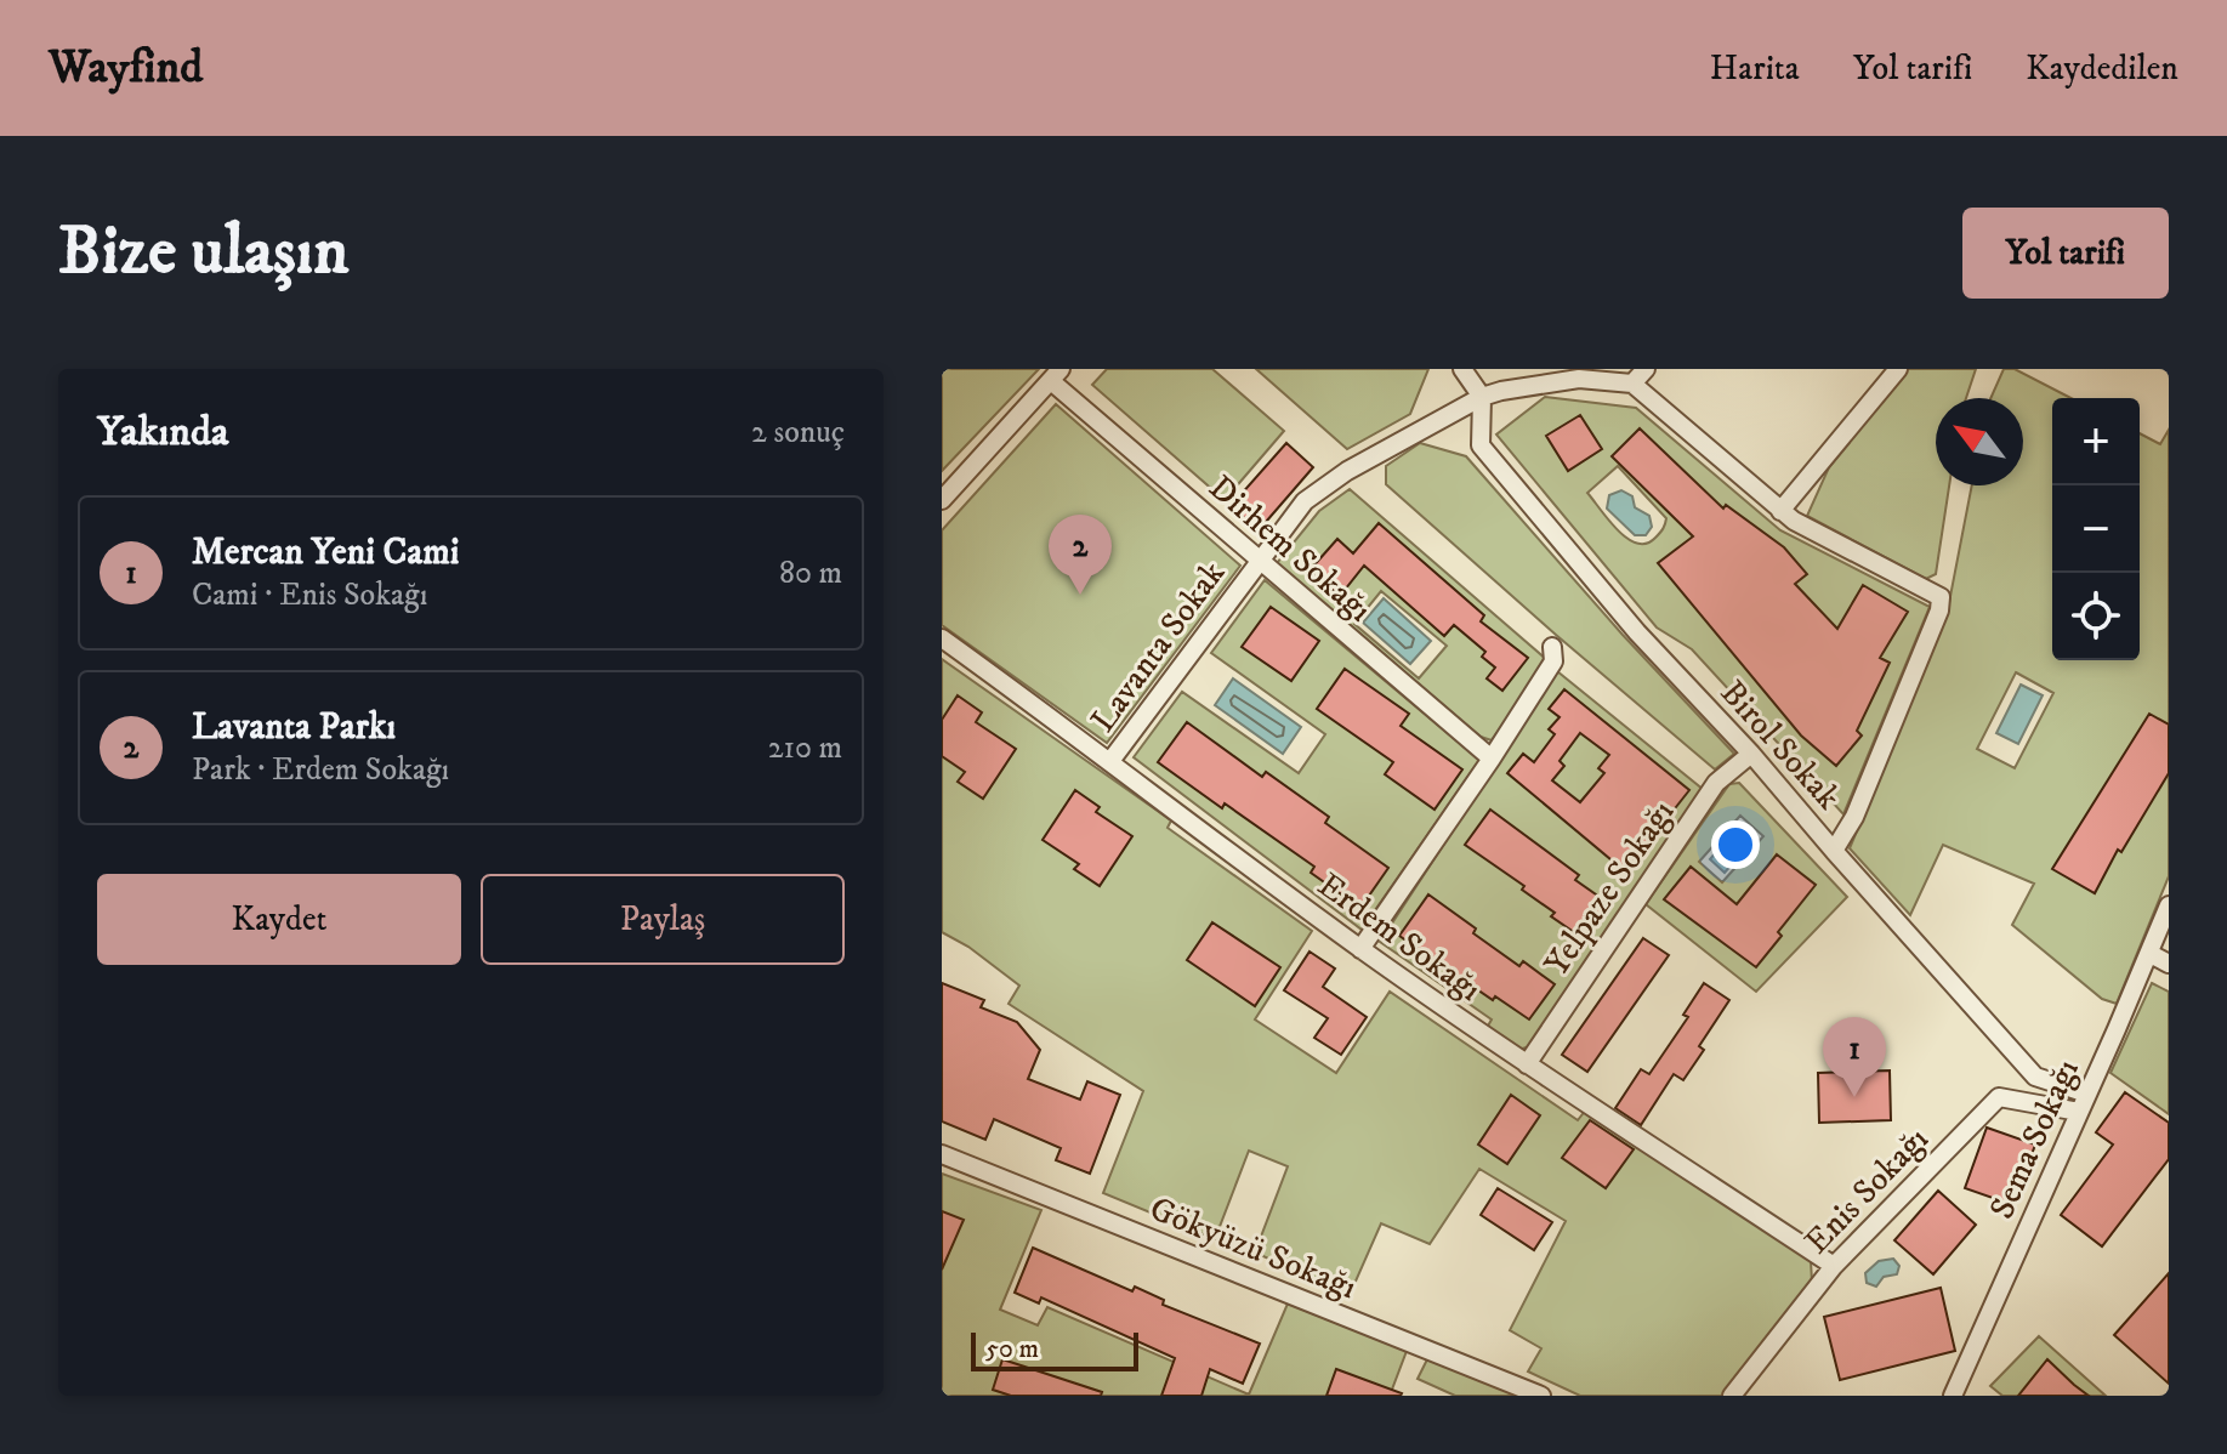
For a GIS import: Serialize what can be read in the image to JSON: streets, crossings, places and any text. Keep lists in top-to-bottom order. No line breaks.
{"streets":{"street":["Dirhem Sokağı","Lavanta Sokak","Birol Sokak","Yelpaze Sokağı","Erdem Sokağı","Sema Sokağı","Enis Sokağı","Gökyüzü Sokağı"]},"crossings":[["Dirhem Sokağı","Lavanta Sokak"],["Lavanta Sokak","Birol Sokak"],["Lavanta Sokak","Erdem Sokağı"],["Birol Sokak","Yelpaze Sokağı"],["Birol Sokak","Sema Sokağı"],["Yelpaze Sokağı","Erdem Sokağı"],["Erdem Sokağı","Enis Sokağı"],["Sema Sokağı","Enis Sokağı"]],"scale_bar":"50 m","north":"top left","page":{"header":"Wayfind","nav":["Harita","Yol tarifi","Kaydedilen"],"buttons":["Yol tarifi",["Kaydet","Paylaş"]],"title":"Bize ulaşın","heading":["Yakında","2 sonuç"],"map_buttons":["+","−"],"list":[{"mark":"1","name":"Mercan Yeni Cami","note":"Cami · Enis Sokağı","value":"80 m"},{"mark":"2","name":"Lavanta Parkı","note":"Park · Erdem Sokağı","value":"210 m"}],"pins":["2","1"],"scale":"50 m"}}
